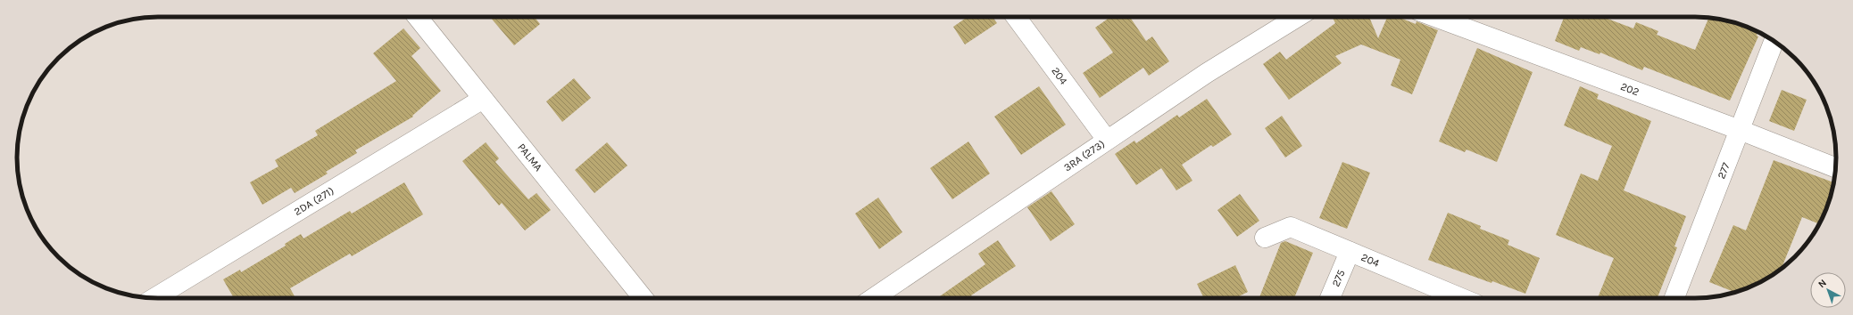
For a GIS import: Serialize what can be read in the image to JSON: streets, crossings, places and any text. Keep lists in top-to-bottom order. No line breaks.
{"streets":{"street":["204","202","3RA (273)","PALMA","277","2DA (271)","275"]},"crossings":[["204","3RA (273)"],["204","275"],["202","277"],["PALMA","2DA (271)"]],"north":"top left"}
